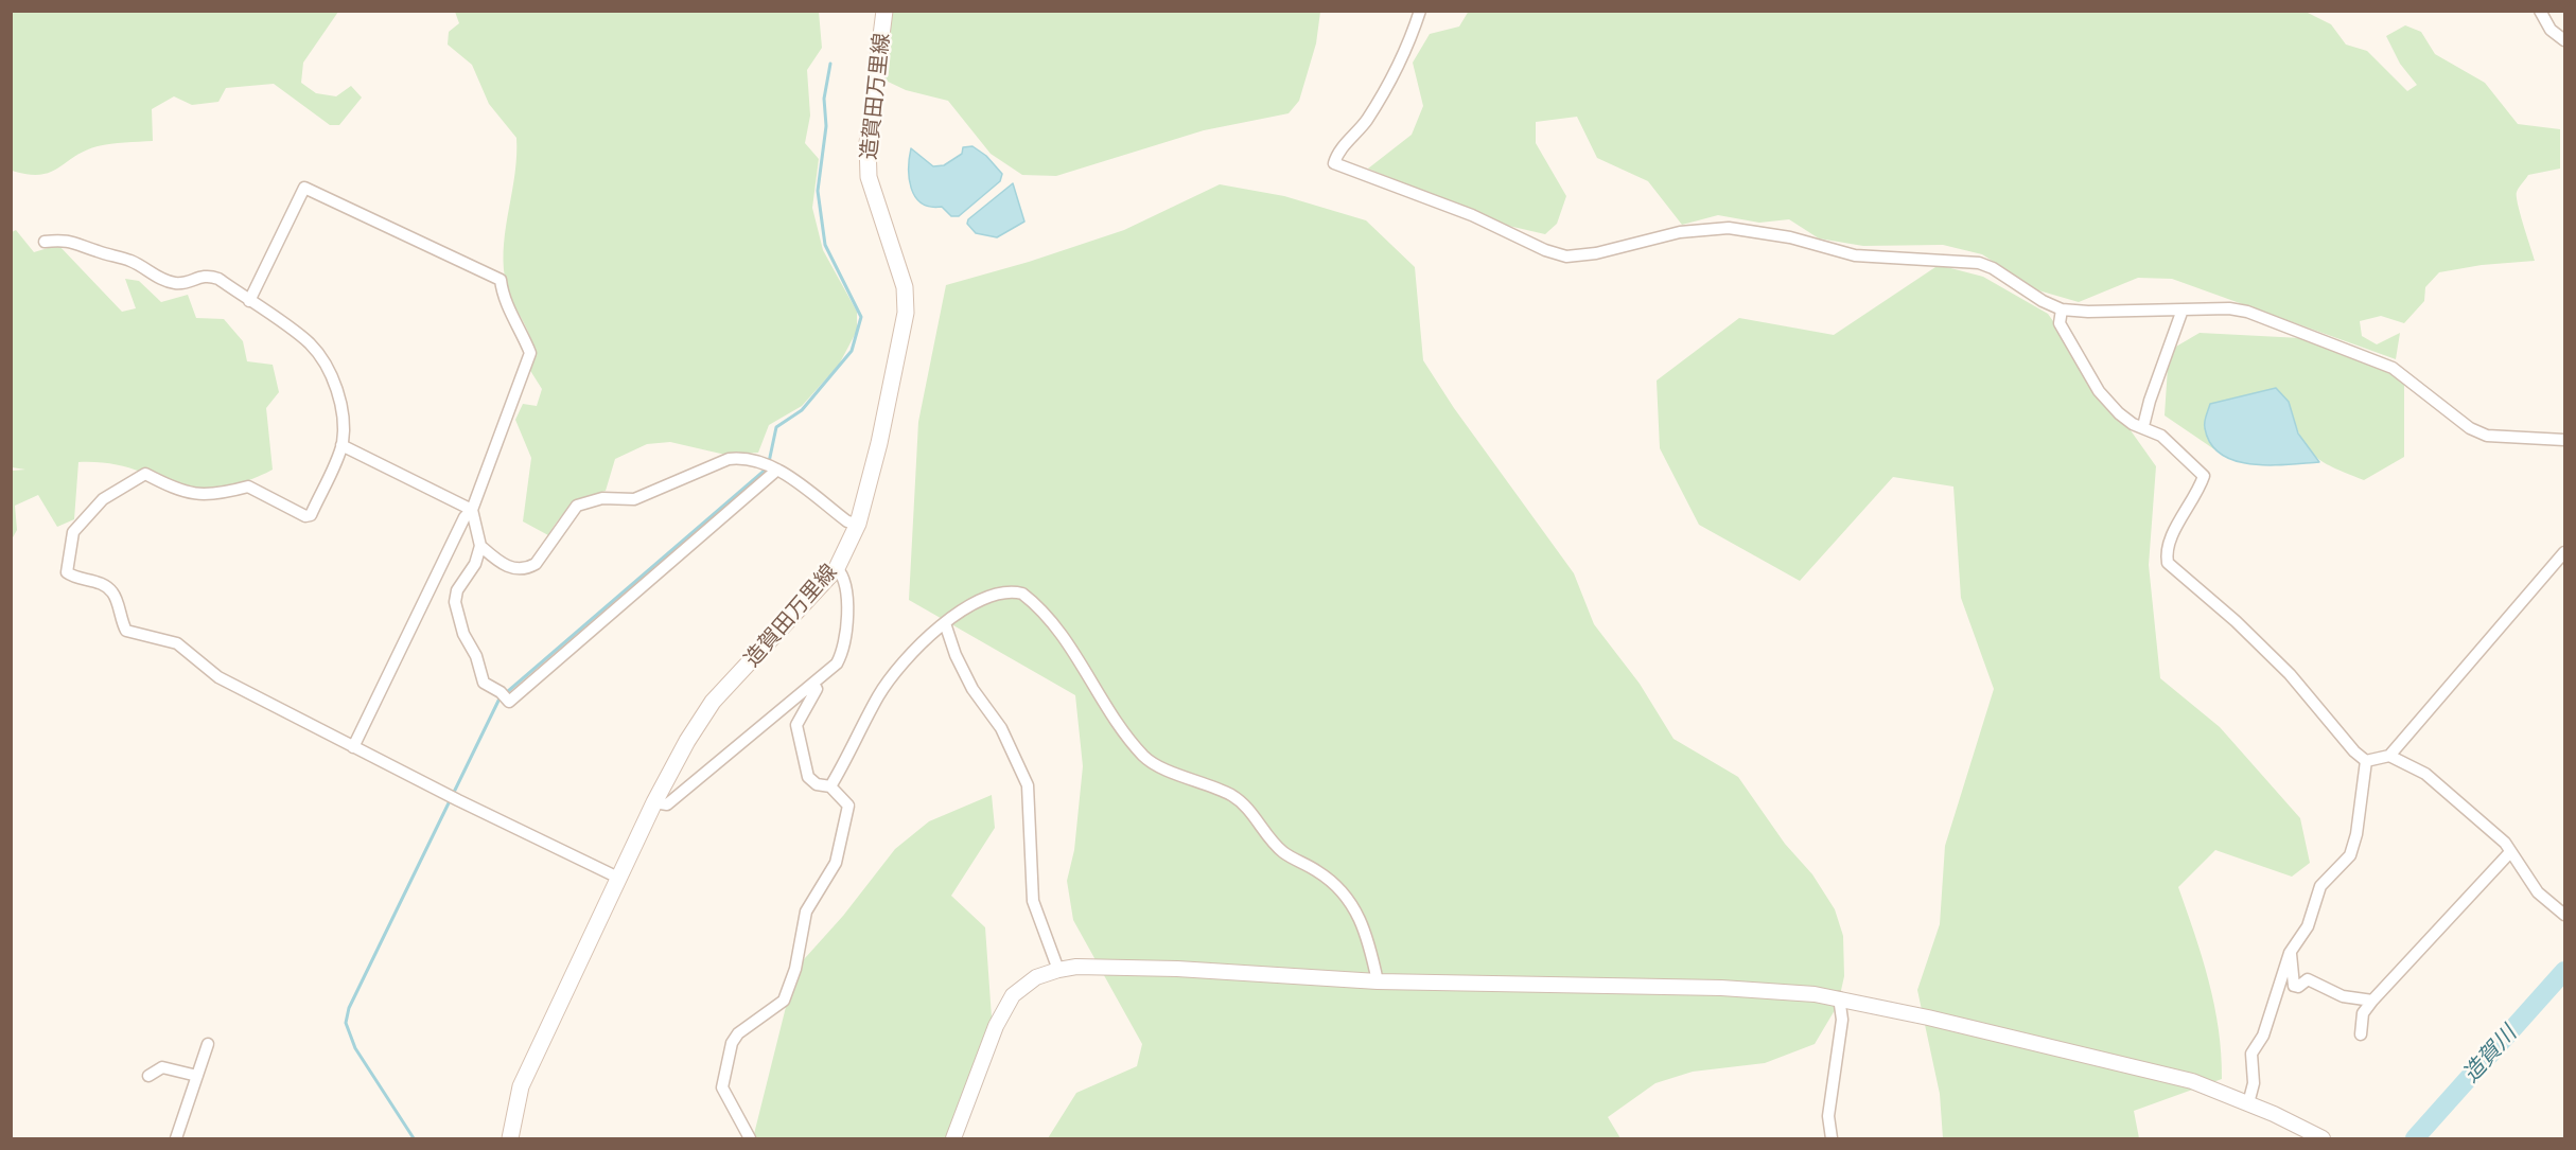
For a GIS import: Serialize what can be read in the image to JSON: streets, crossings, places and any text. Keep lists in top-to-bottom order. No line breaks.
{"streets":{"main road":["造賀田万里線"]},"water":["造賀川"]}
